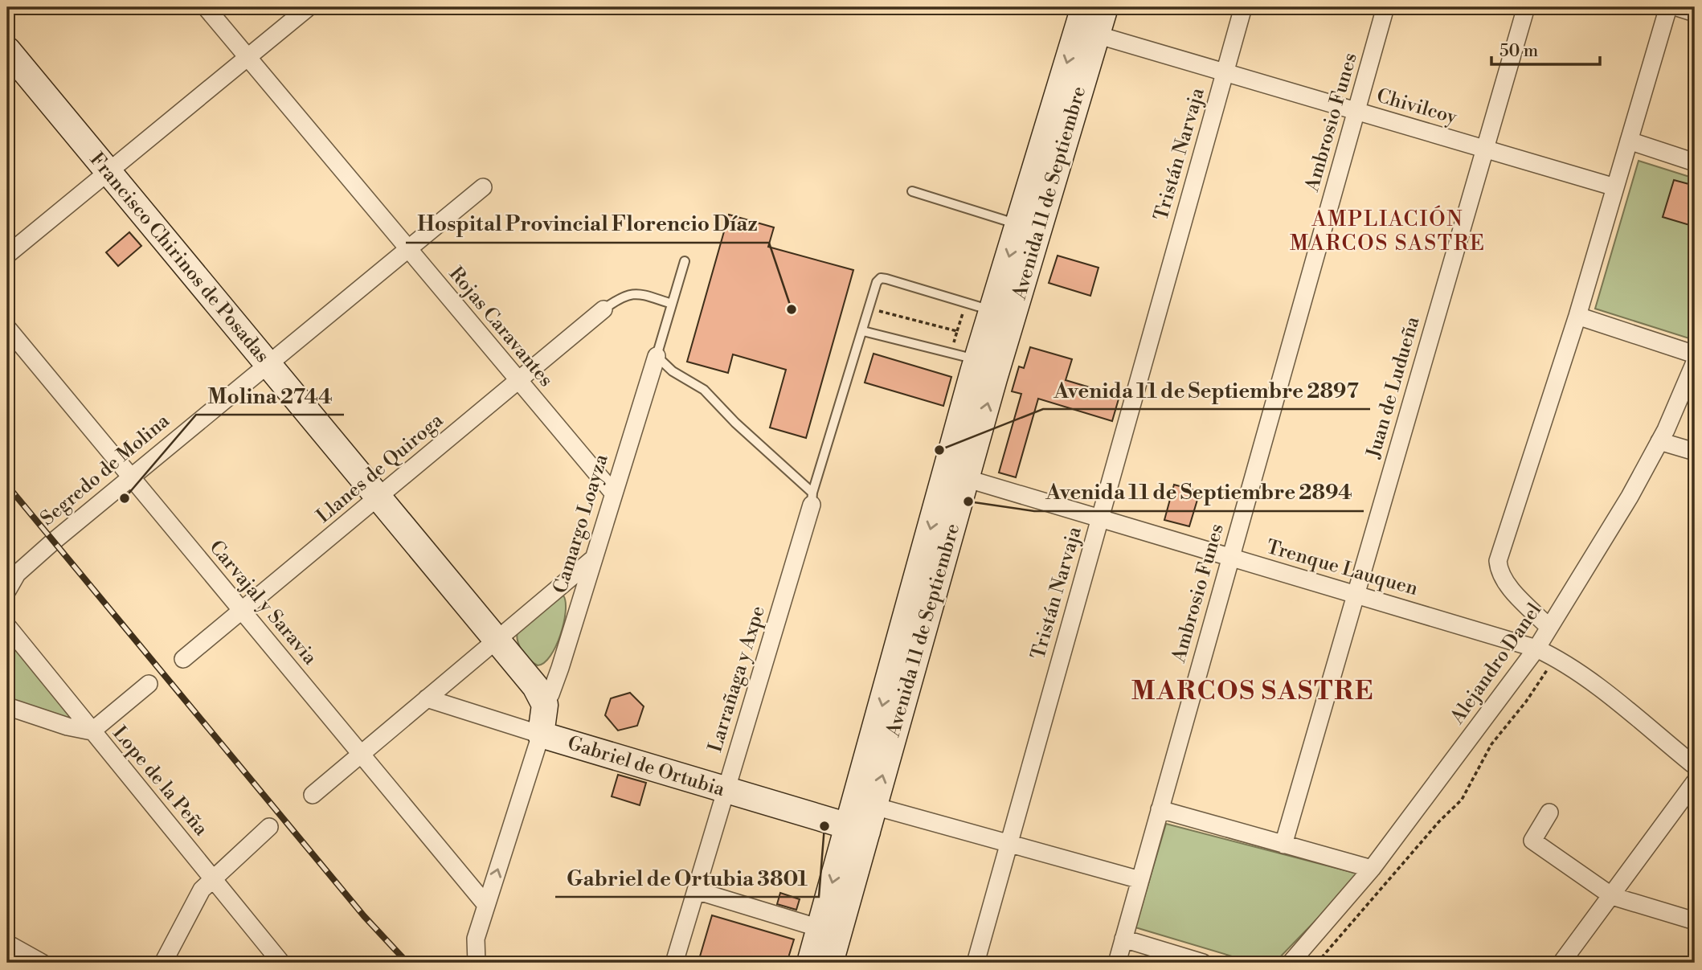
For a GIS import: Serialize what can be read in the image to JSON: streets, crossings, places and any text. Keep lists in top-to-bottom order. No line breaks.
{"streets":{"main road":["Avenida 11 de Septiembre","Francisco Chirinos de Posadas","Gabriel de Ortubia"],"street":["Chivilcoy","Ambrosio Funes","Tristán Narvaja","Rojas Caravantes","Juan de Ludueña","Llanes de Quiroga","Segredo de Molina","Camargo Loayza","Trenque Lauquen","Carvajal y Saravia","Alejandro Danel","Larrañaga y Axpe","Lope de la Peña"]},"crossings":[["Chivilcoy","Ambrosio Funes"],["Chivilcoy","Tristán Narvaja"],["Chivilcoy","Avenida 11 de Septiembre"],["Chivilcoy","Juan de Ludueña"],["Ambrosio Funes","Trenque Lauquen"],["Tristán Narvaja","Trenque Lauquen"],["Avenida 11 de Septiembre","Trenque Lauquen"],["Avenida 11 de Septiembre","Gabriel de Ortubia"],["Francisco Chirinos de Posadas","Llanes de Quiroga"],["Francisco Chirinos de Posadas","Segredo de Molina"],["Francisco Chirinos de Posadas","Camargo Loayza"],["Rojas Caravantes","Llanes de Quiroga"],["Rojas Caravantes","Segredo de Molina"],["Rojas Caravantes","Camargo Loayza"],["Juan de Ludueña","Trenque Lauquen"],["Llanes de Quiroga","Carvajal y Saravia"],["Segredo de Molina","Carvajal y Saravia"],["Trenque Lauquen","Alejandro Danel"],["Larrañaga y Axpe","Gabriel de Ortubia"]],"districts":["AMPLIACIÓN MARCOS SASTRE","MARCOS SASTRE"],"places":["Hospital Provincial Florencio Díaz","Avenida 11 de Septiembre 2897","Molina 2744","Avenida 11 de Septiembre 2894","Gabriel de Ortubia 3801"],"scale_bar":"50 m"}
